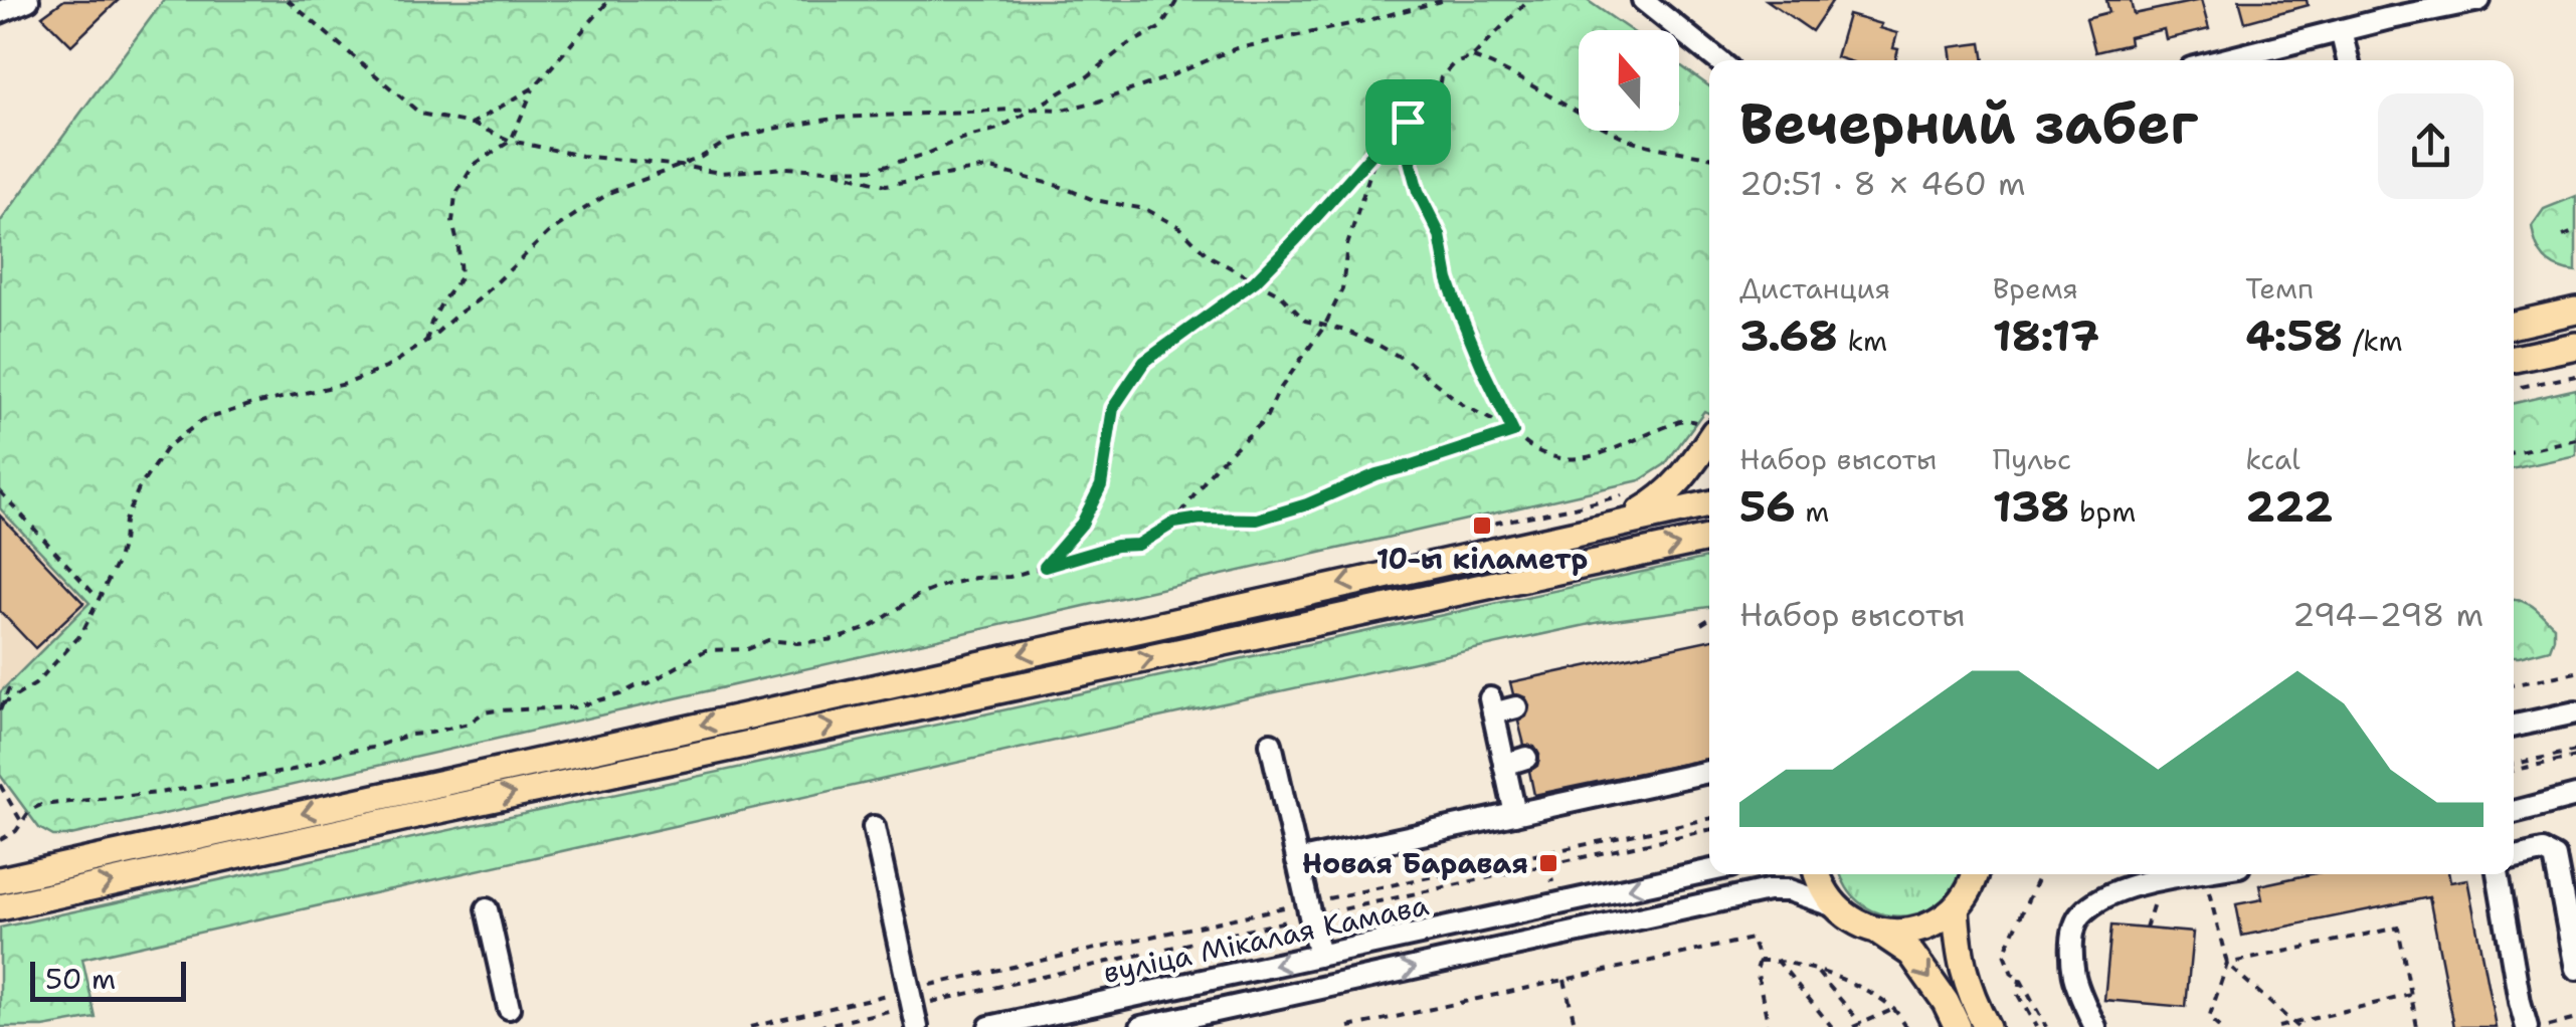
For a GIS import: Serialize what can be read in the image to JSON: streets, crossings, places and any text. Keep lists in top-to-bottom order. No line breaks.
{"streets":{"street":["вуліца Мікалая Камава"]},"places":{"transit":["10-ы кіламетр","Новая Баравая"]},"scale_bar":"50 m","north":"top","page":{"heading":["Вечерний забег","20:51 · 8 × 460 m"],"stats":[["Дистанция","3.68 km"],["Время","18:17"],["Темп","4:58 /km"],["Набор высоты","56 m"],["Пульс","138 bpm"],["kcal","222"]],"chart":["Набор высоты","294–298 m"],"scale":"50 m"}}
